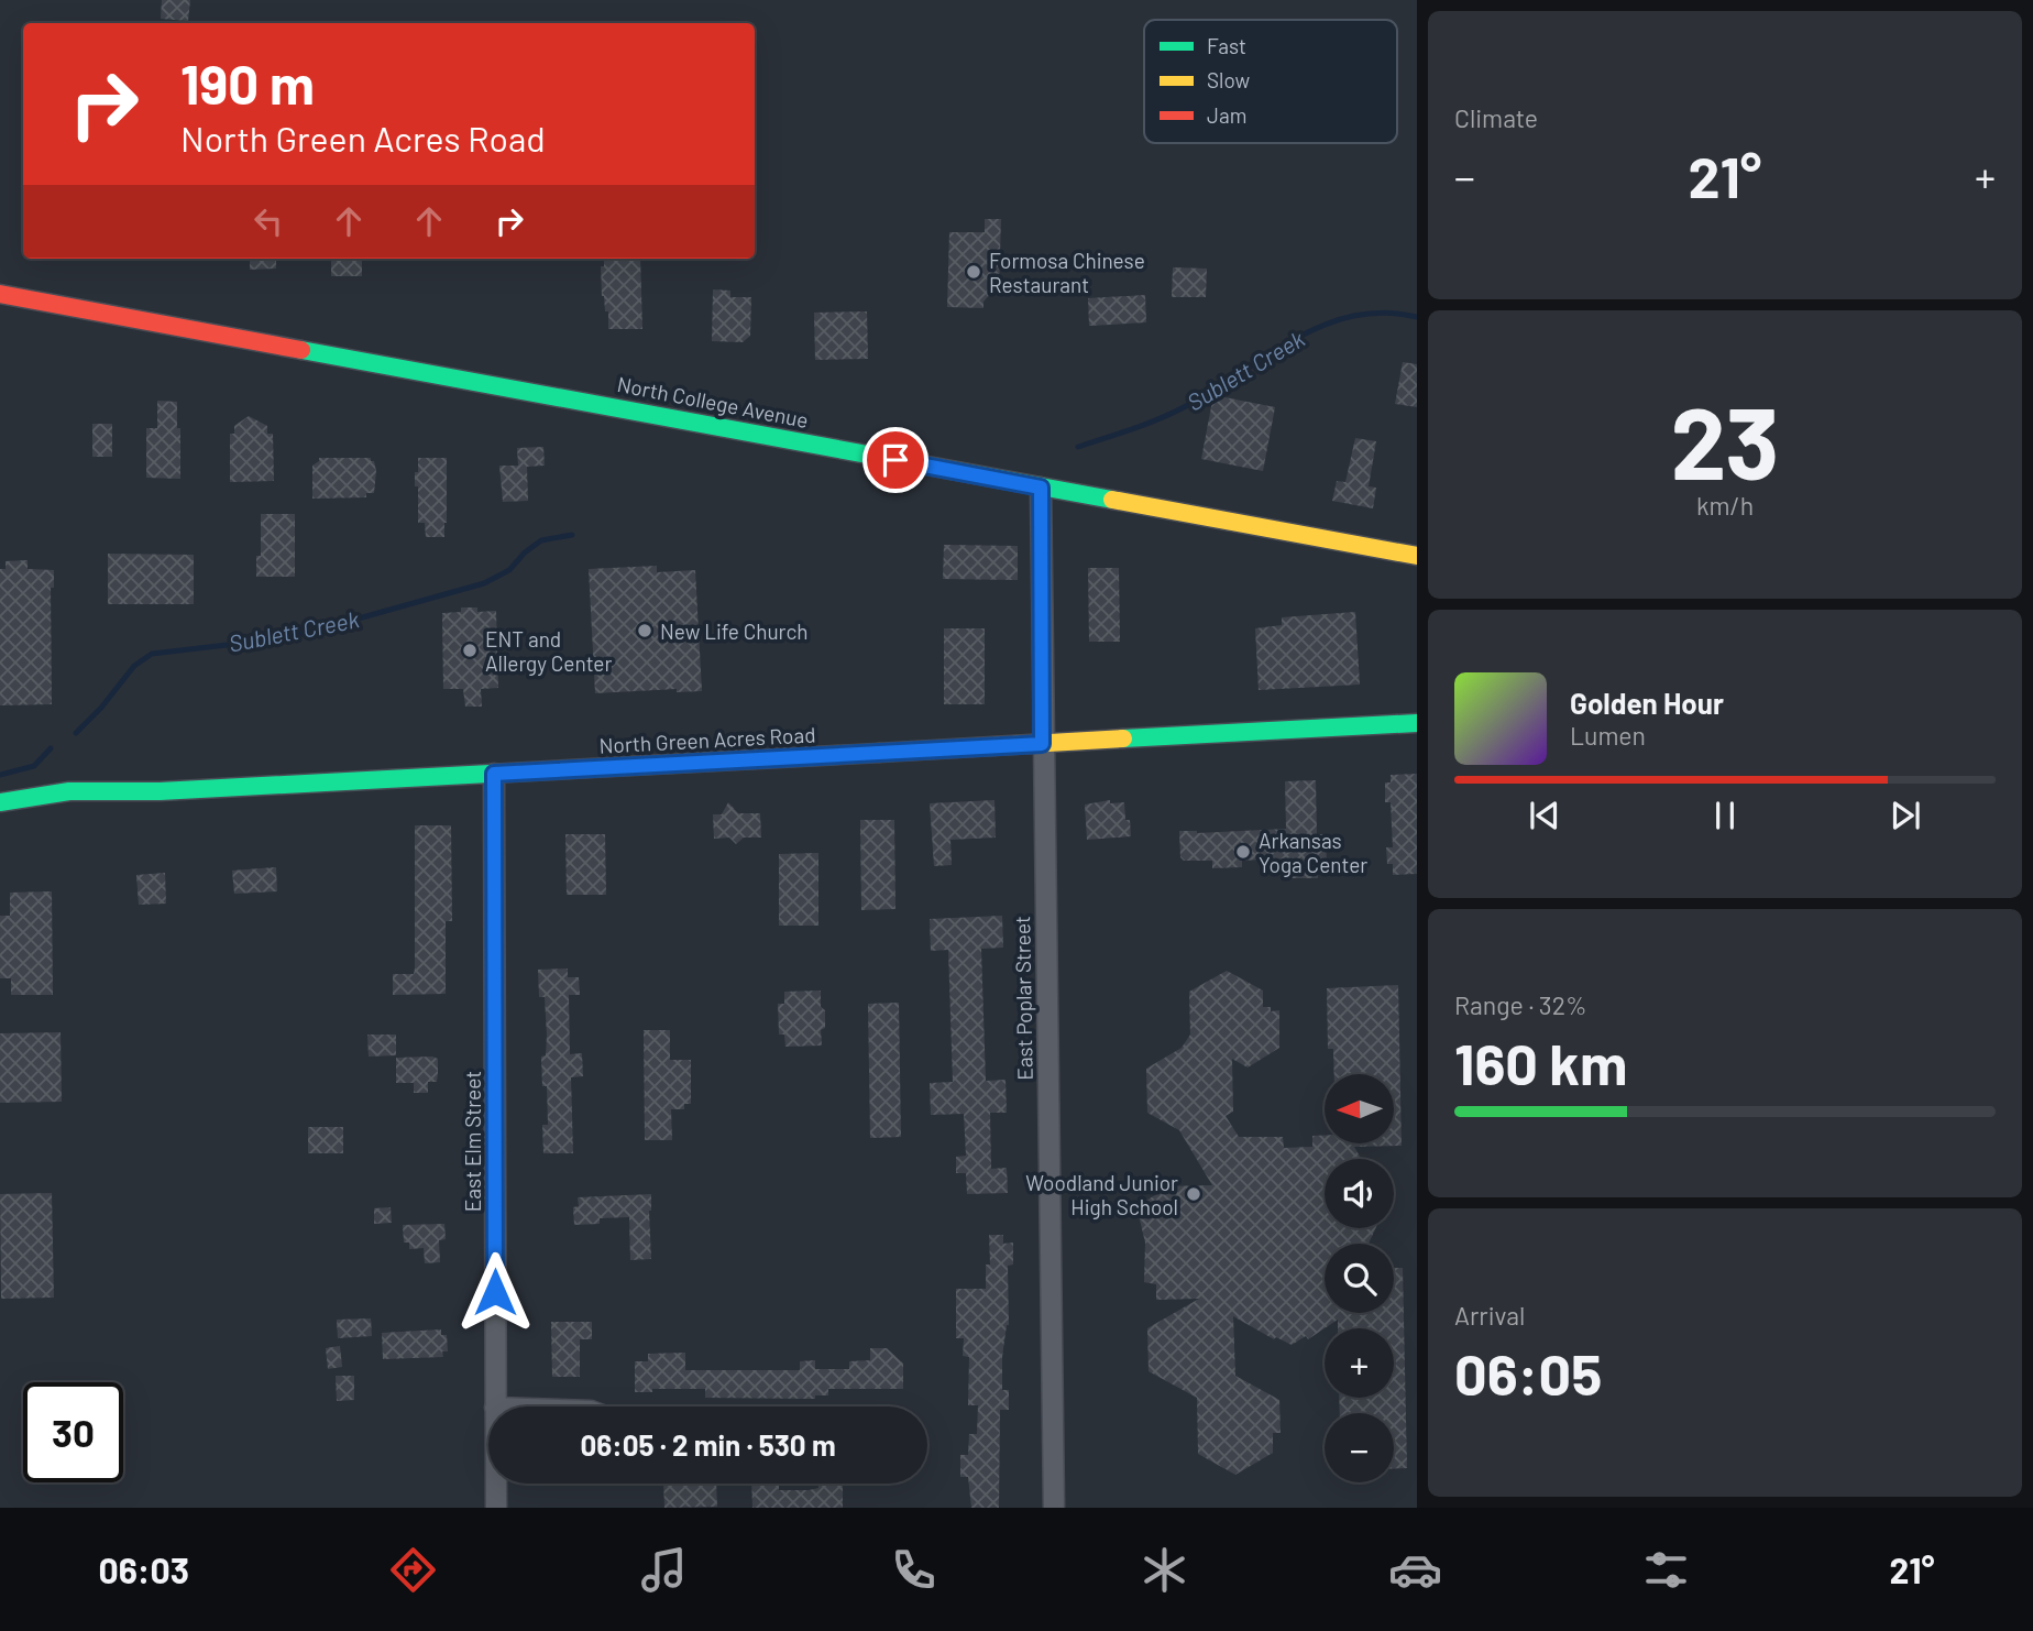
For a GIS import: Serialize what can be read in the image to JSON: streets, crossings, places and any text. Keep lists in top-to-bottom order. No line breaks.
{"streets":{"main road":["North College Avenue","North Green Acres Road"],"street":["East Poplar Street","East Elm Street"]},"crossings":[["North College Avenue","East Poplar Street"],["North Green Acres Road","East Poplar Street"],["North Green Acres Road","East Elm Street"]],"water":["Sublett Creek"],"places":["Formosa Chinese Restaurant","New Life Church","ENT and Allergy Center","Arkansas Yoga Center","Woodland Junior High School"],"legend":["Fast","Slow","Jam"],"north":"left","page":{"tile":["Climate",["23","km/h"],["Range · 32%","160 km"],["Arrival","06:05"]],"turn":["190 m","North Green Acres Road"],"heat":["−","21°","+"],"song":["Golden Hour","Lumen"],"map_buttons":["+","−"],"limit":"30","trip":"06:05 · 2 min · 530 m","tabs":["06:03","21°"]}}
